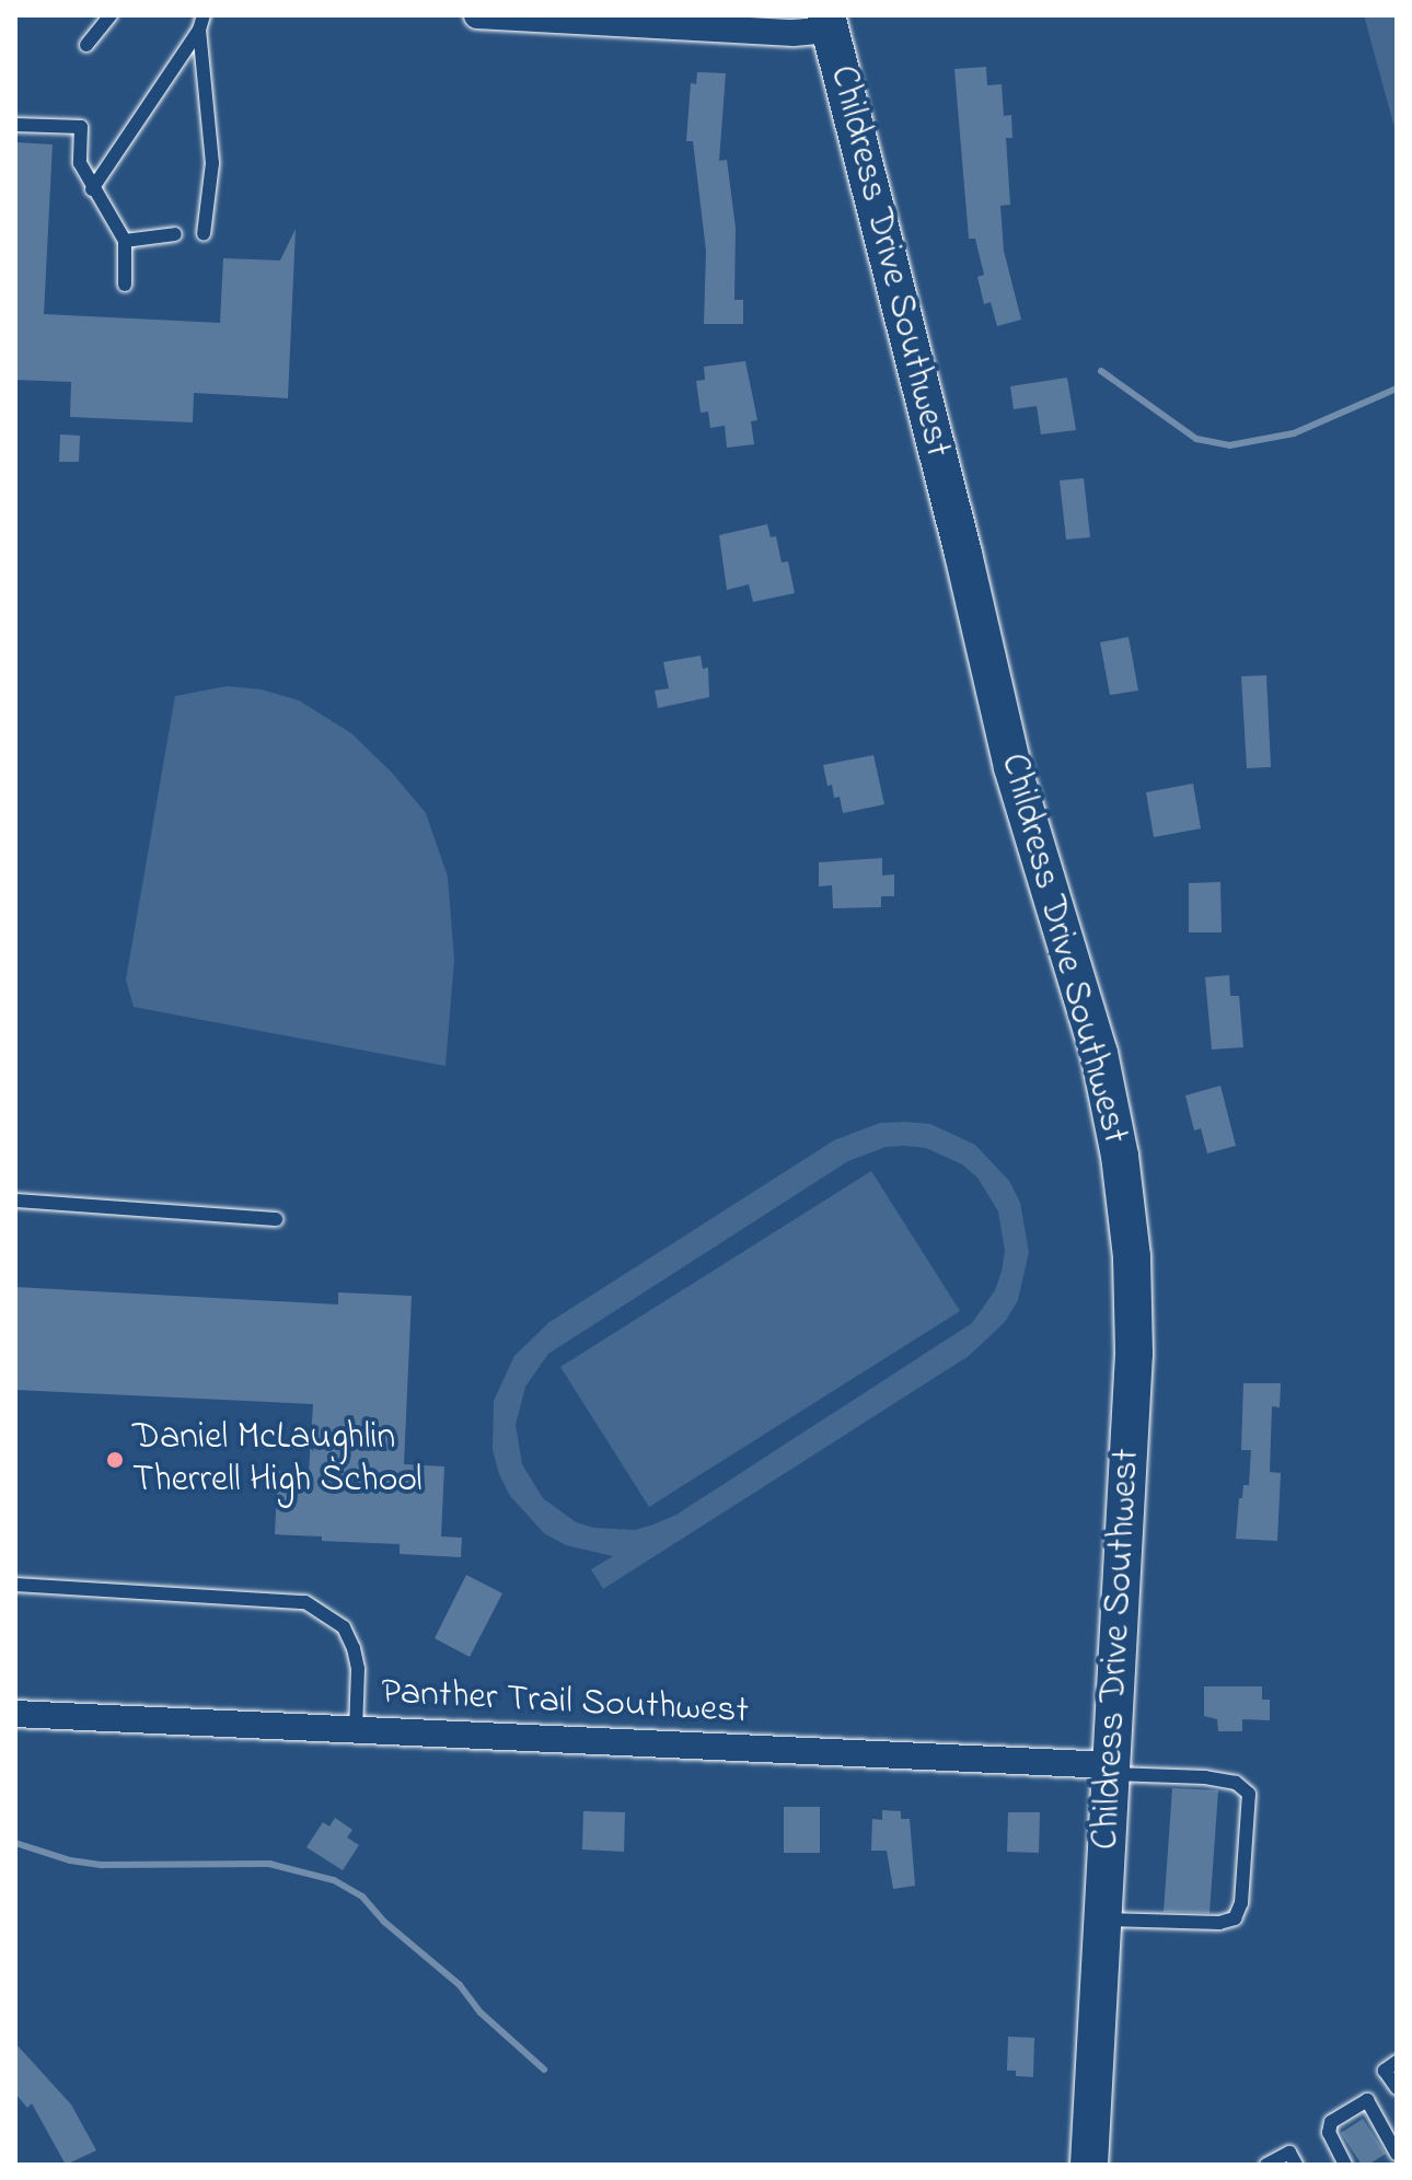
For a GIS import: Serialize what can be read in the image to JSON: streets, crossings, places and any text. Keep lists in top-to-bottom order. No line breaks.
{"streets":{"street":["Childress Drive Southwest","Panther Trail Southwest"]},"crossings":[["Childress Drive Southwest","Panther Trail Southwest"]],"places":["Daniel McLaughlin Therrell High School"]}
